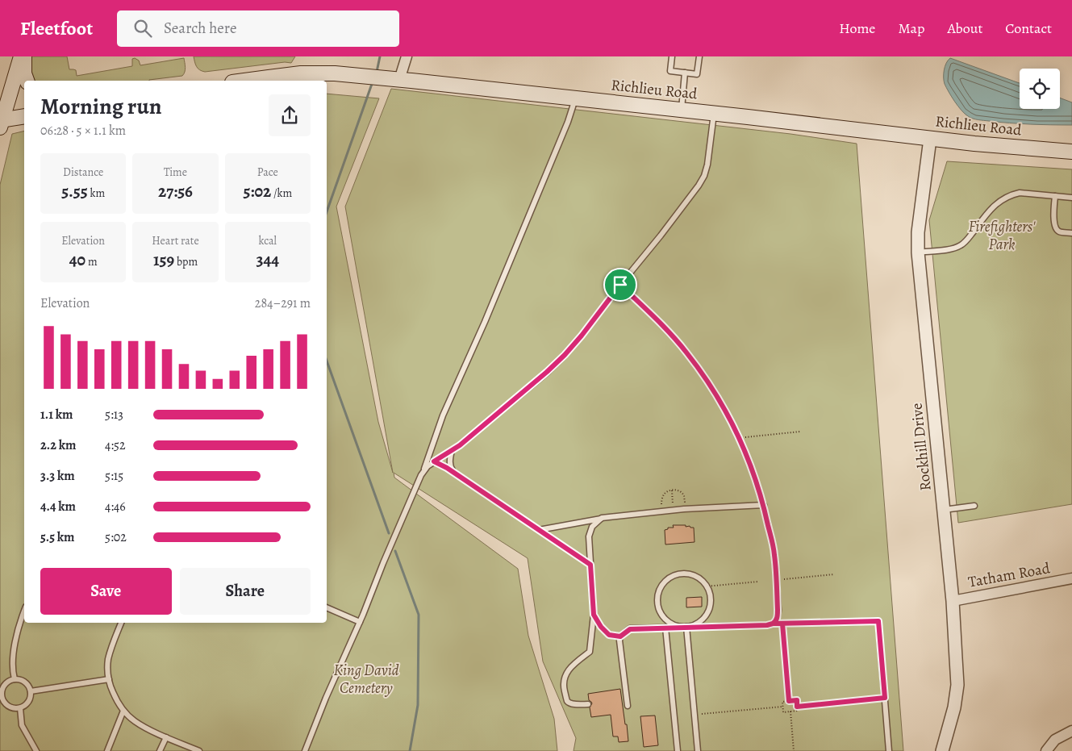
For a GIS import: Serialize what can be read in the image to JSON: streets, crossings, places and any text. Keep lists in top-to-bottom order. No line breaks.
{"streets":{"main road":["Richlieu Road"],"street":["Rockhill Drive","Tatham Road"]},"crossings":[["Richlieu Road","Rockhill Drive"],["Rockhill Drive","Tatham Road"]],"parks":["Firefighters' Park","King David Cemetery"],"page":{"header":"Fleetfoot","search":"Search here","nav":["Home","Map","About","Contact"],"heading":["Morning run","06:28 · 5 × 1.1 km"],"stats":[["Distance","5.55 km"],["Time","27:56"],["Pace","5:02 /km"],["Elevation","40 m"],["Heart rate","159 bpm"],["kcal","344"]],"chart":["Elevation","284–291 m"],"list":[{"name":"1.1 km","note":"5:13"},{"name":"2.2 km","note":"4:52"},{"name":"3.3 km","note":"5:15"},{"name":"4.4 km","note":"4:46"},{"name":"5.5 km","note":"5:02"}],"buttons":["Save","Share"]}}
